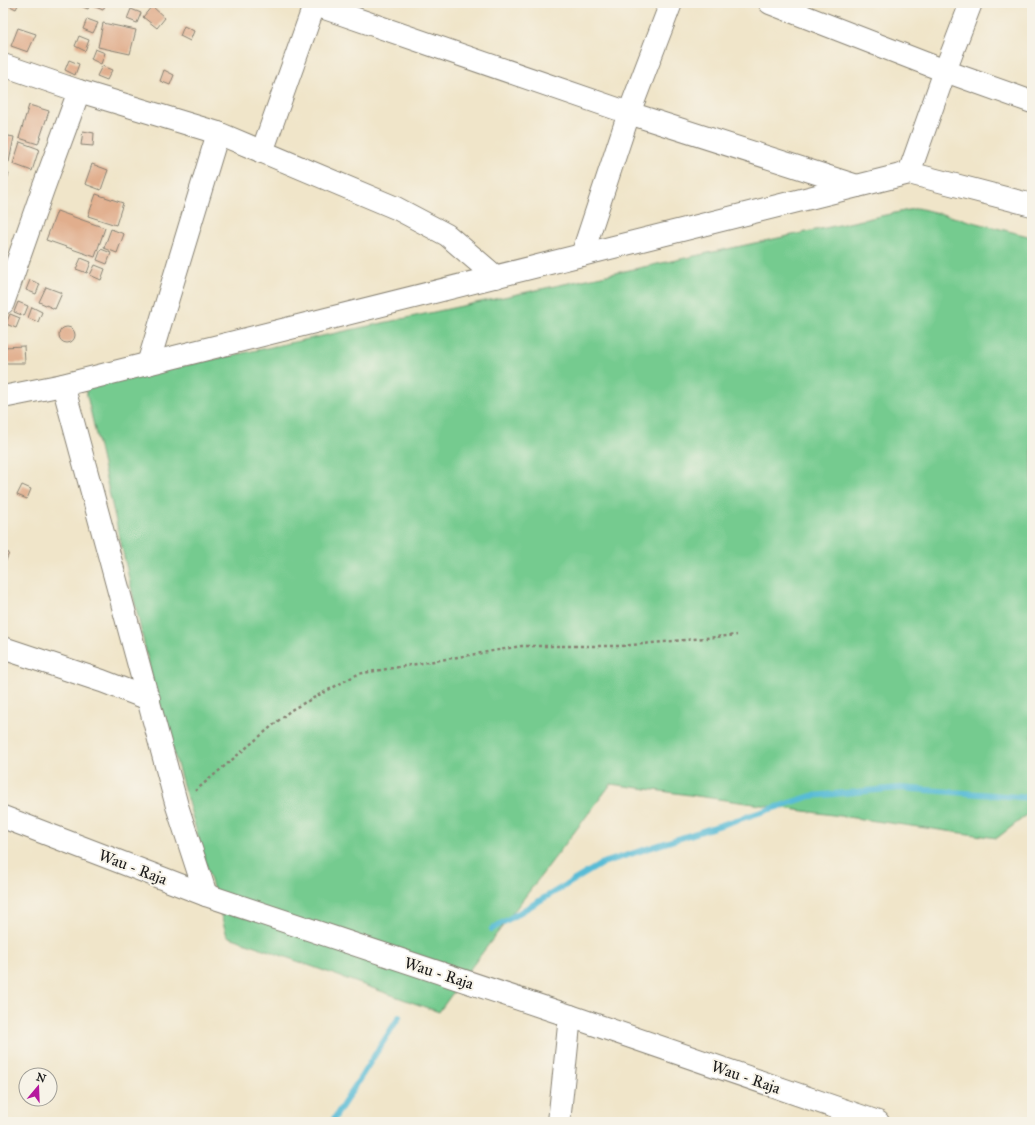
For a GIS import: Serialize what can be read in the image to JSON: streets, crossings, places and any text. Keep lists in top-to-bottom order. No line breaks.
{"streets":{"street":["Wau - Raja"]},"north":"top"}
